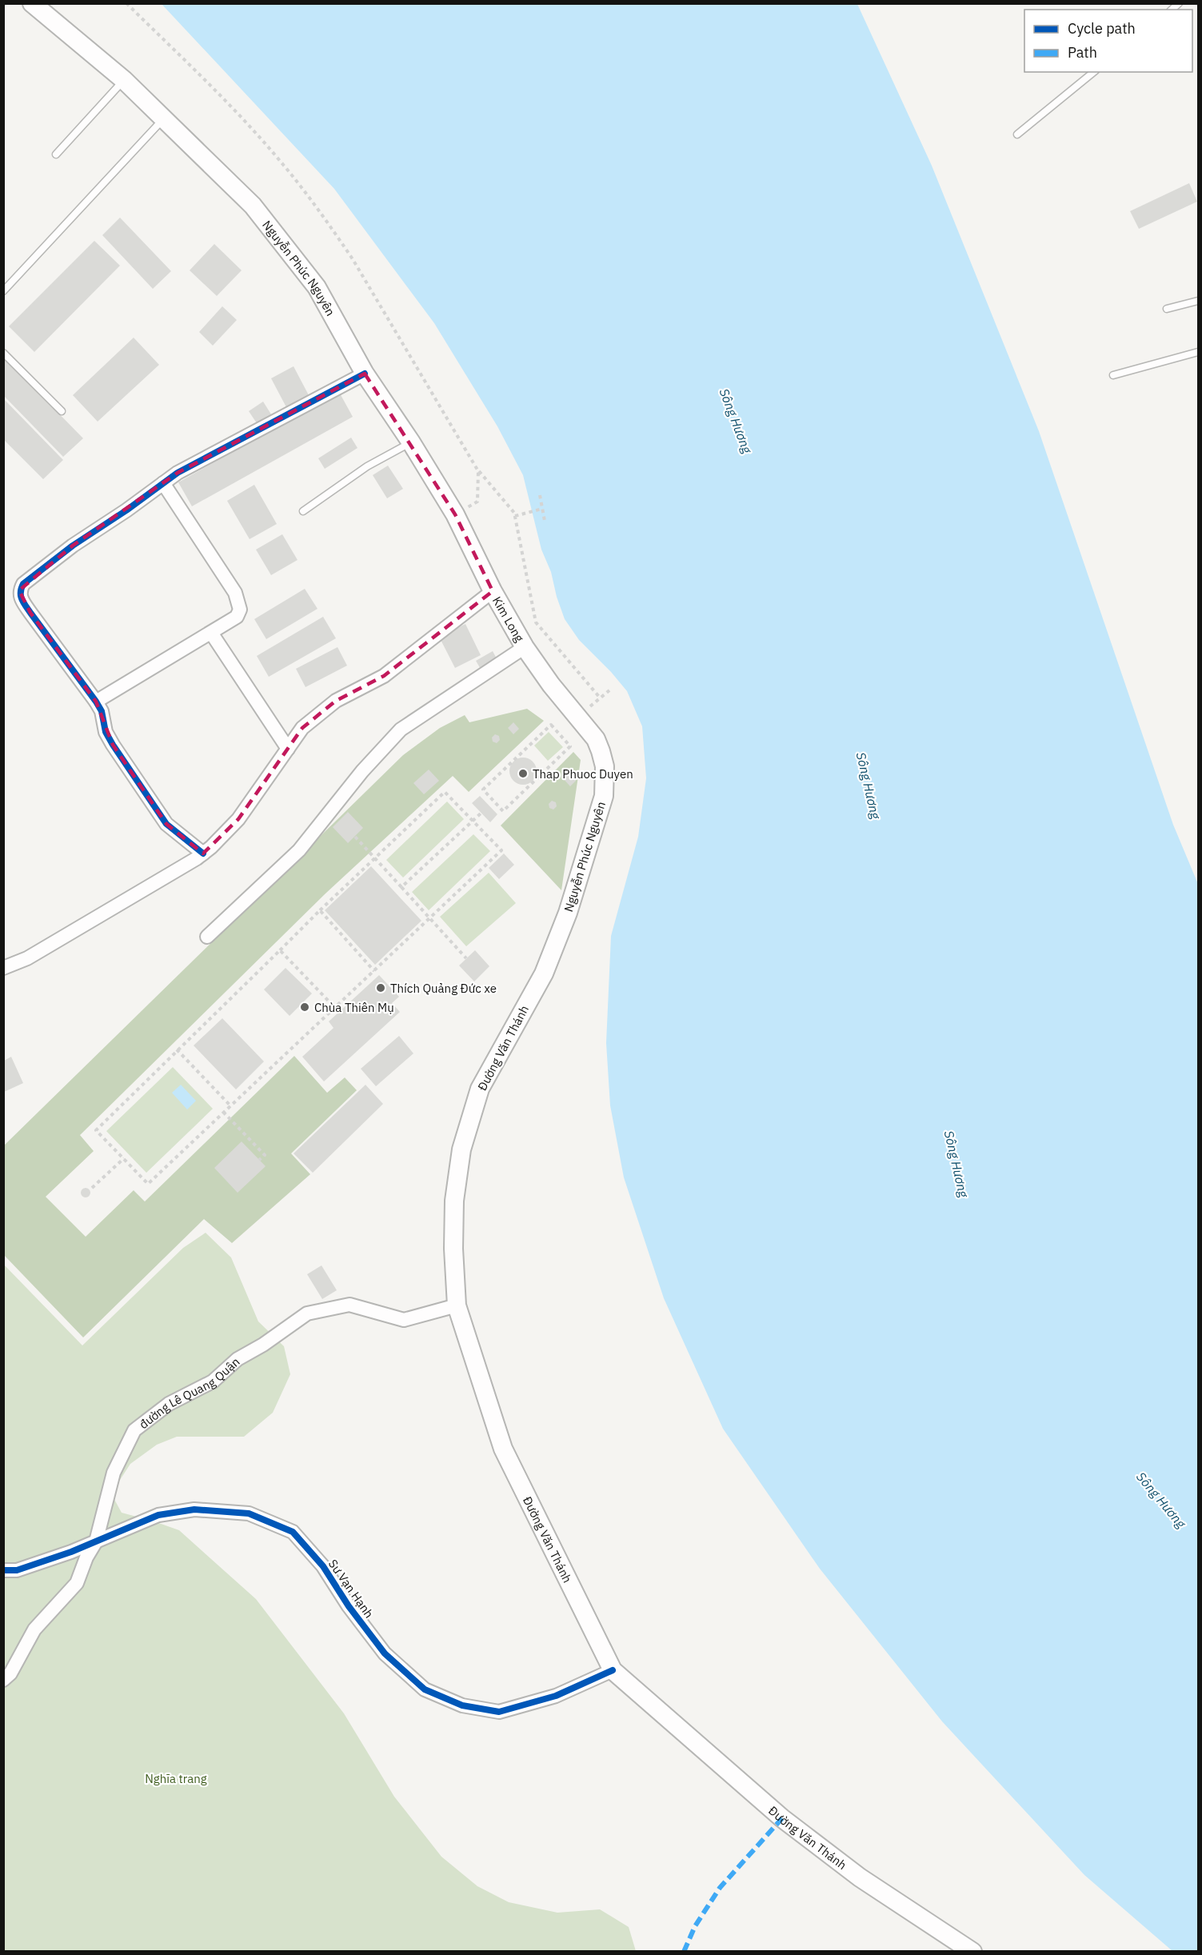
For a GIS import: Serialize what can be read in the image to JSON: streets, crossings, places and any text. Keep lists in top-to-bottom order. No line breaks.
{"streets":{"main road":["Nguyễn Phúc Nguyên","Kim Long","Đường Văn Thánh"],"street":["đường Lê Quang Quận","Sư Vạn Hạnh"]},"crossings":[["Nguyễn Phúc Nguyên","Kim Long"],["Nguyễn Phúc Nguyên","Đường Văn Thánh"],["Đường Văn Thánh","đường Lê Quang Quận"],["Đường Văn Thánh","Sư Vạn Hạnh"],["đường Lê Quang Quận","Sư Vạn Hạnh"]],"water":["Sông Hương"],"parks":["Nghĩa trang"],"places":["Thap Phuoc Duyen","Thích Quảng Đức xe","Chùa Thiên Mụ"],"legend":["Cycle path","Path"]}
